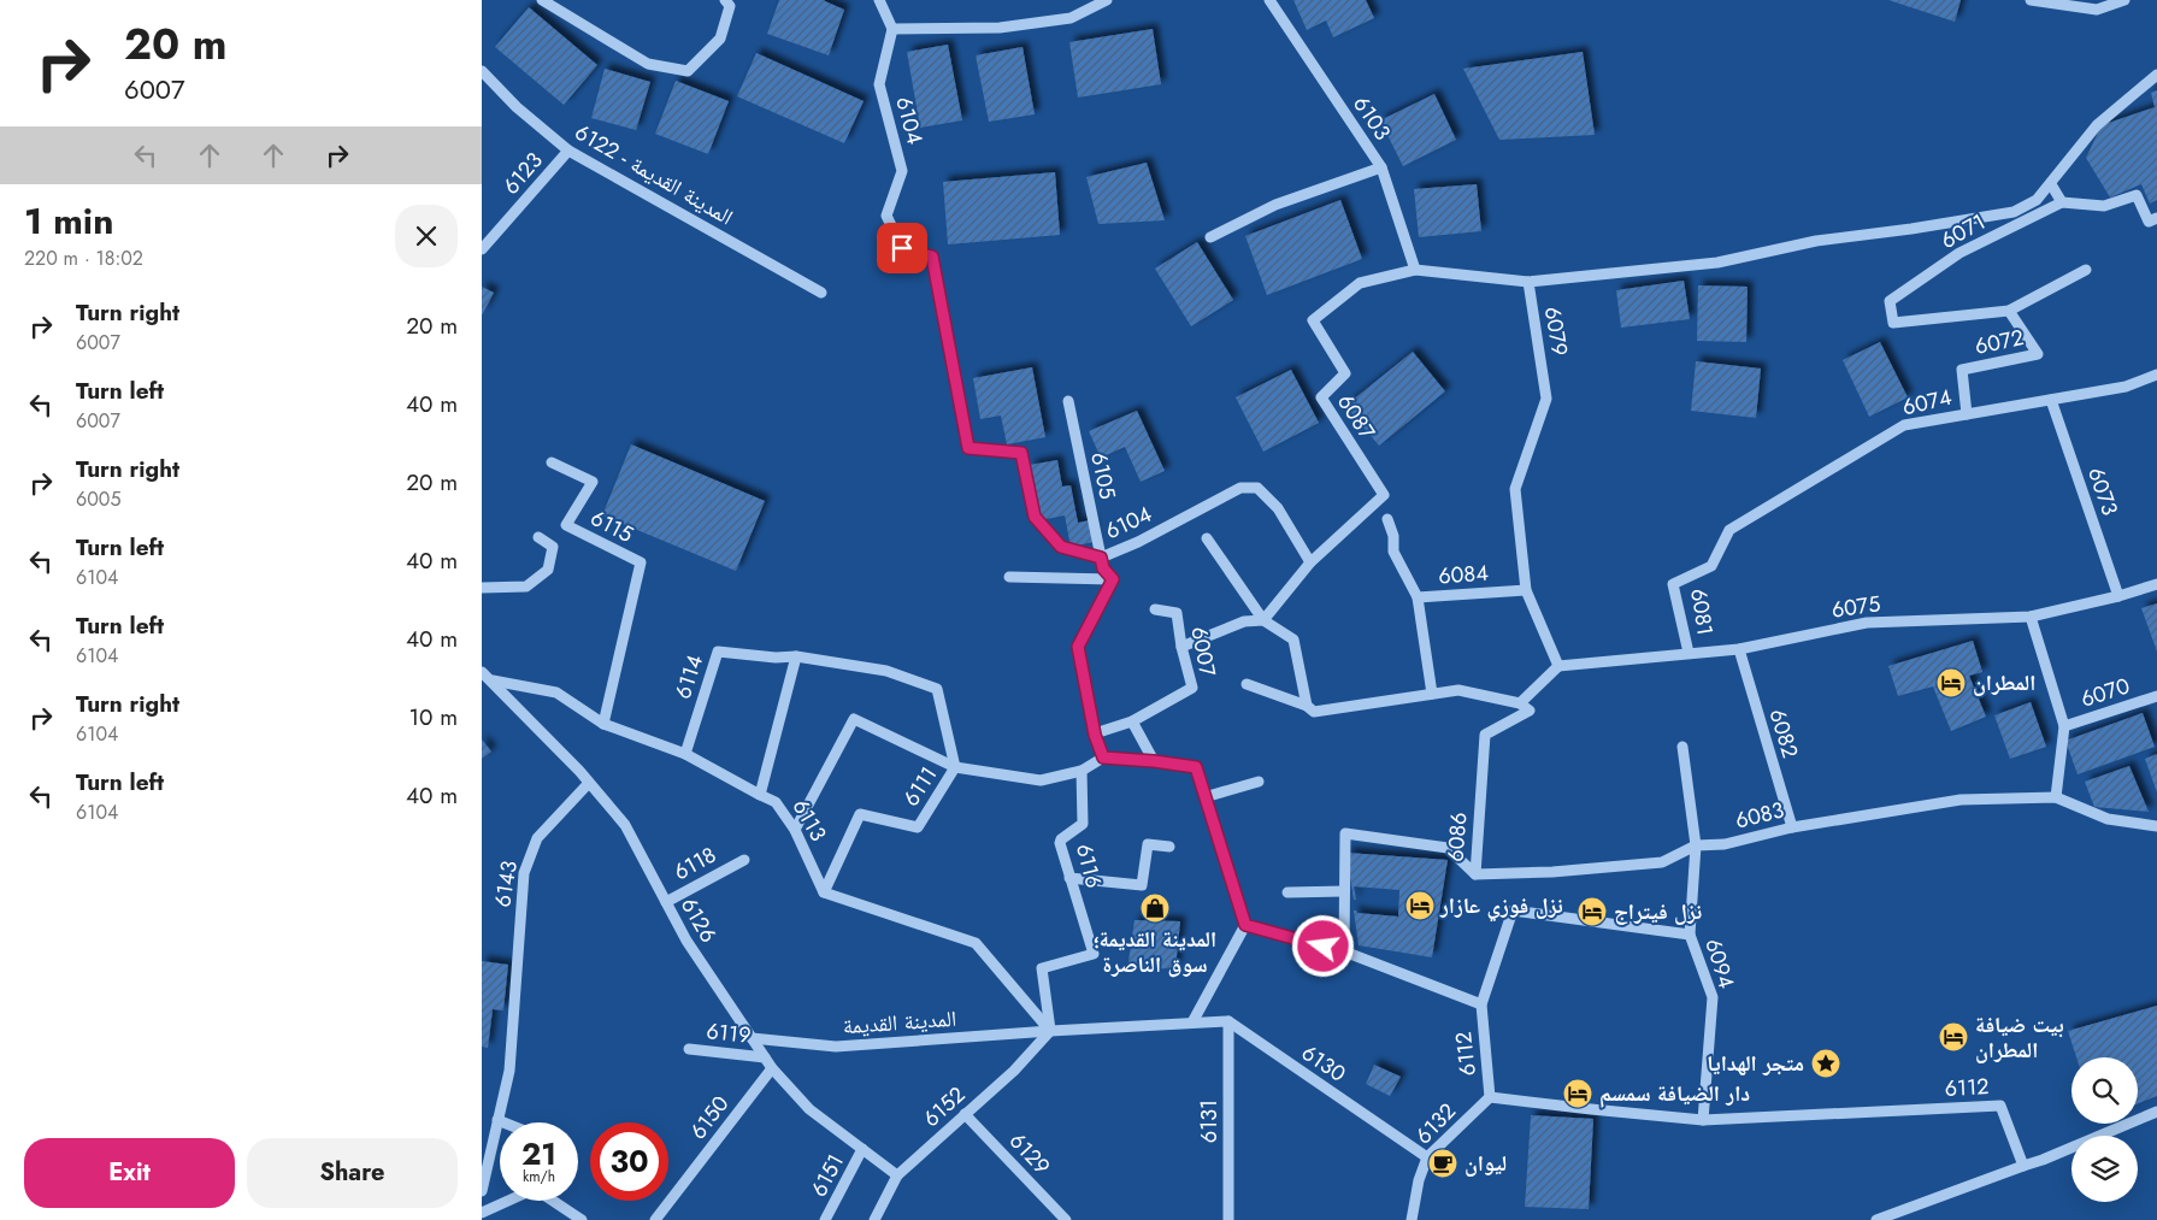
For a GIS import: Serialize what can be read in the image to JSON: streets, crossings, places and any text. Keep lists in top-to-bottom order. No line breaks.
{"streets":{"street":["6103","6104","6123","المدينة القديمة - 6122","6071","6079","6072","6074","6087","6105","6073","6115","6084","6075","6081","6007","6114","6070","6082","6111","6083","6113","6086","6118","6116","6143","6126","6094","المدينة القديمة","6119","6112","6130","6152","6150","6131","6132","6129","6151"]},"crossings":[["6103","6087"],["6104","6087"],["6104","6105"],["6123","المدينة القديمة - 6122"],["6071","6072"],["6079","6087"],["6079","6084"],["6079","6075"],["6079","6086"],["6072","6074"],["6074","6073"],["6074","6081"],["6073","6075"],["6115","6113"],["6075","6081"],["6075","6082"],["6075","6086"],["6114","6113"],["6082","6083"],["6111","6113"],["6083","6086"],["6083","6094"],["6113","6126"],["6086","6112"],["6118","6126"],["6116","المدينة القديمة"],["6116","6152"],["6143","6126"],["6126","المدينة القديمة"],["6126","6119"],["6126","6152"],["6126","6150"],["6126","6151"],["6094","6112"],["المدينة القديمة","6152"],["6112","6132"],["6130","6131"],["6130","6132"],["6152","6129"]],"places":{"hotel":["المطران","نزل فوزي عازار","نزل فيتراج","بيت ضيافة المطران","دار الضيافة سمسم"],"shop":["المدينة القديمة؛ سوق الناصرة"],"place":["متجر الهدايا"],"cafe":["ليوان"]},"page":{"turn":["20 m","6007"],"heading":["1 min","220 m · 18:02"],"list":[{"name":"Turn right","note":"6007","value":"20 m"},{"name":"Turn left","note":"6007","value":"40 m"},{"name":"Turn right","note":"6005","value":"20 m"},{"name":"Turn left","note":"6104","value":"40 m"},{"name":"Turn left","note":"6104","value":"40 m"},{"name":"Turn right","note":"6104","value":"10 m"},{"name":"Turn left","note":"6104","value":"40 m"}],"speed":"21 km/h","limit":"30","buttons":["Exit","Share"]}}
